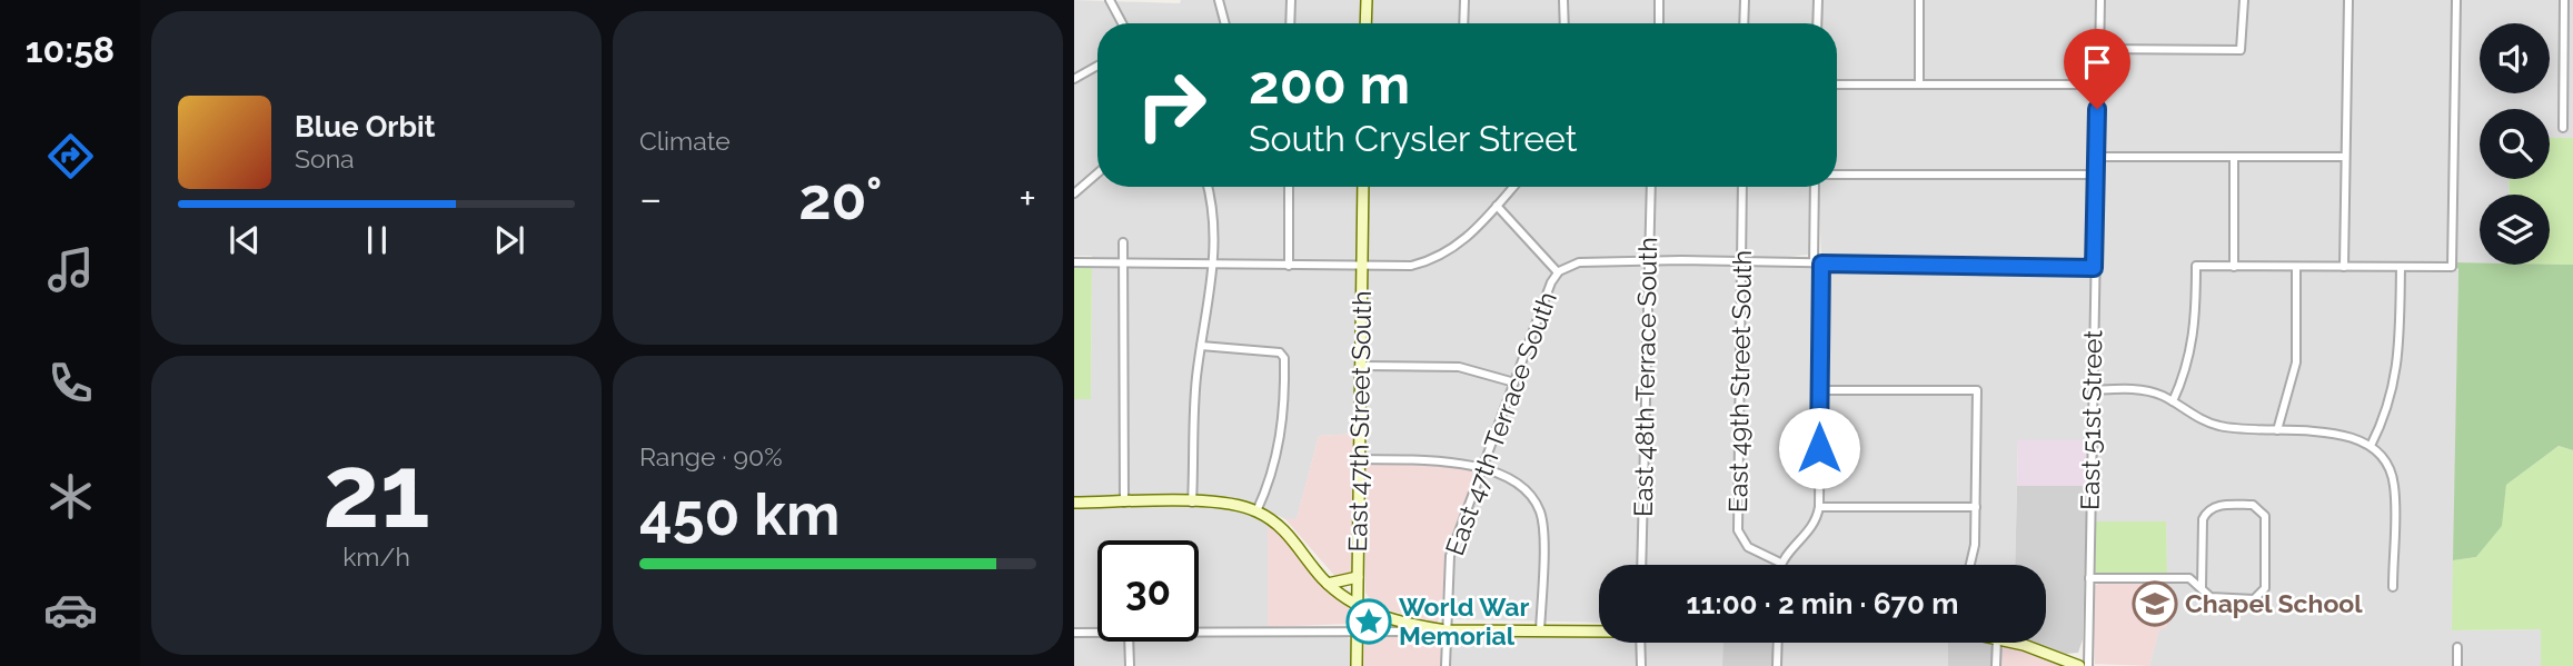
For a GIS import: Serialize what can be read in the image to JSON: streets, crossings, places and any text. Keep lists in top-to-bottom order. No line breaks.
{"streets":{"street":["East 48th Terrace South","East 49th Street South","East 51st Street","East 47th Street South","East 47th Terrace South"]},"places":{"school or university":["Chapel School"],"place":["World War Memorial"]},"page":{"tabs":"10:58","tile":["Climate",["21","km/h"],["Range · 90%","450 km"]],"turn":["200 m","South Crysler Street"],"song":["Blue Orbit","Sona"],"heat":["−","20°","+"],"limit":"30","trip":"11:00 · 2 min · 670 m"}}
